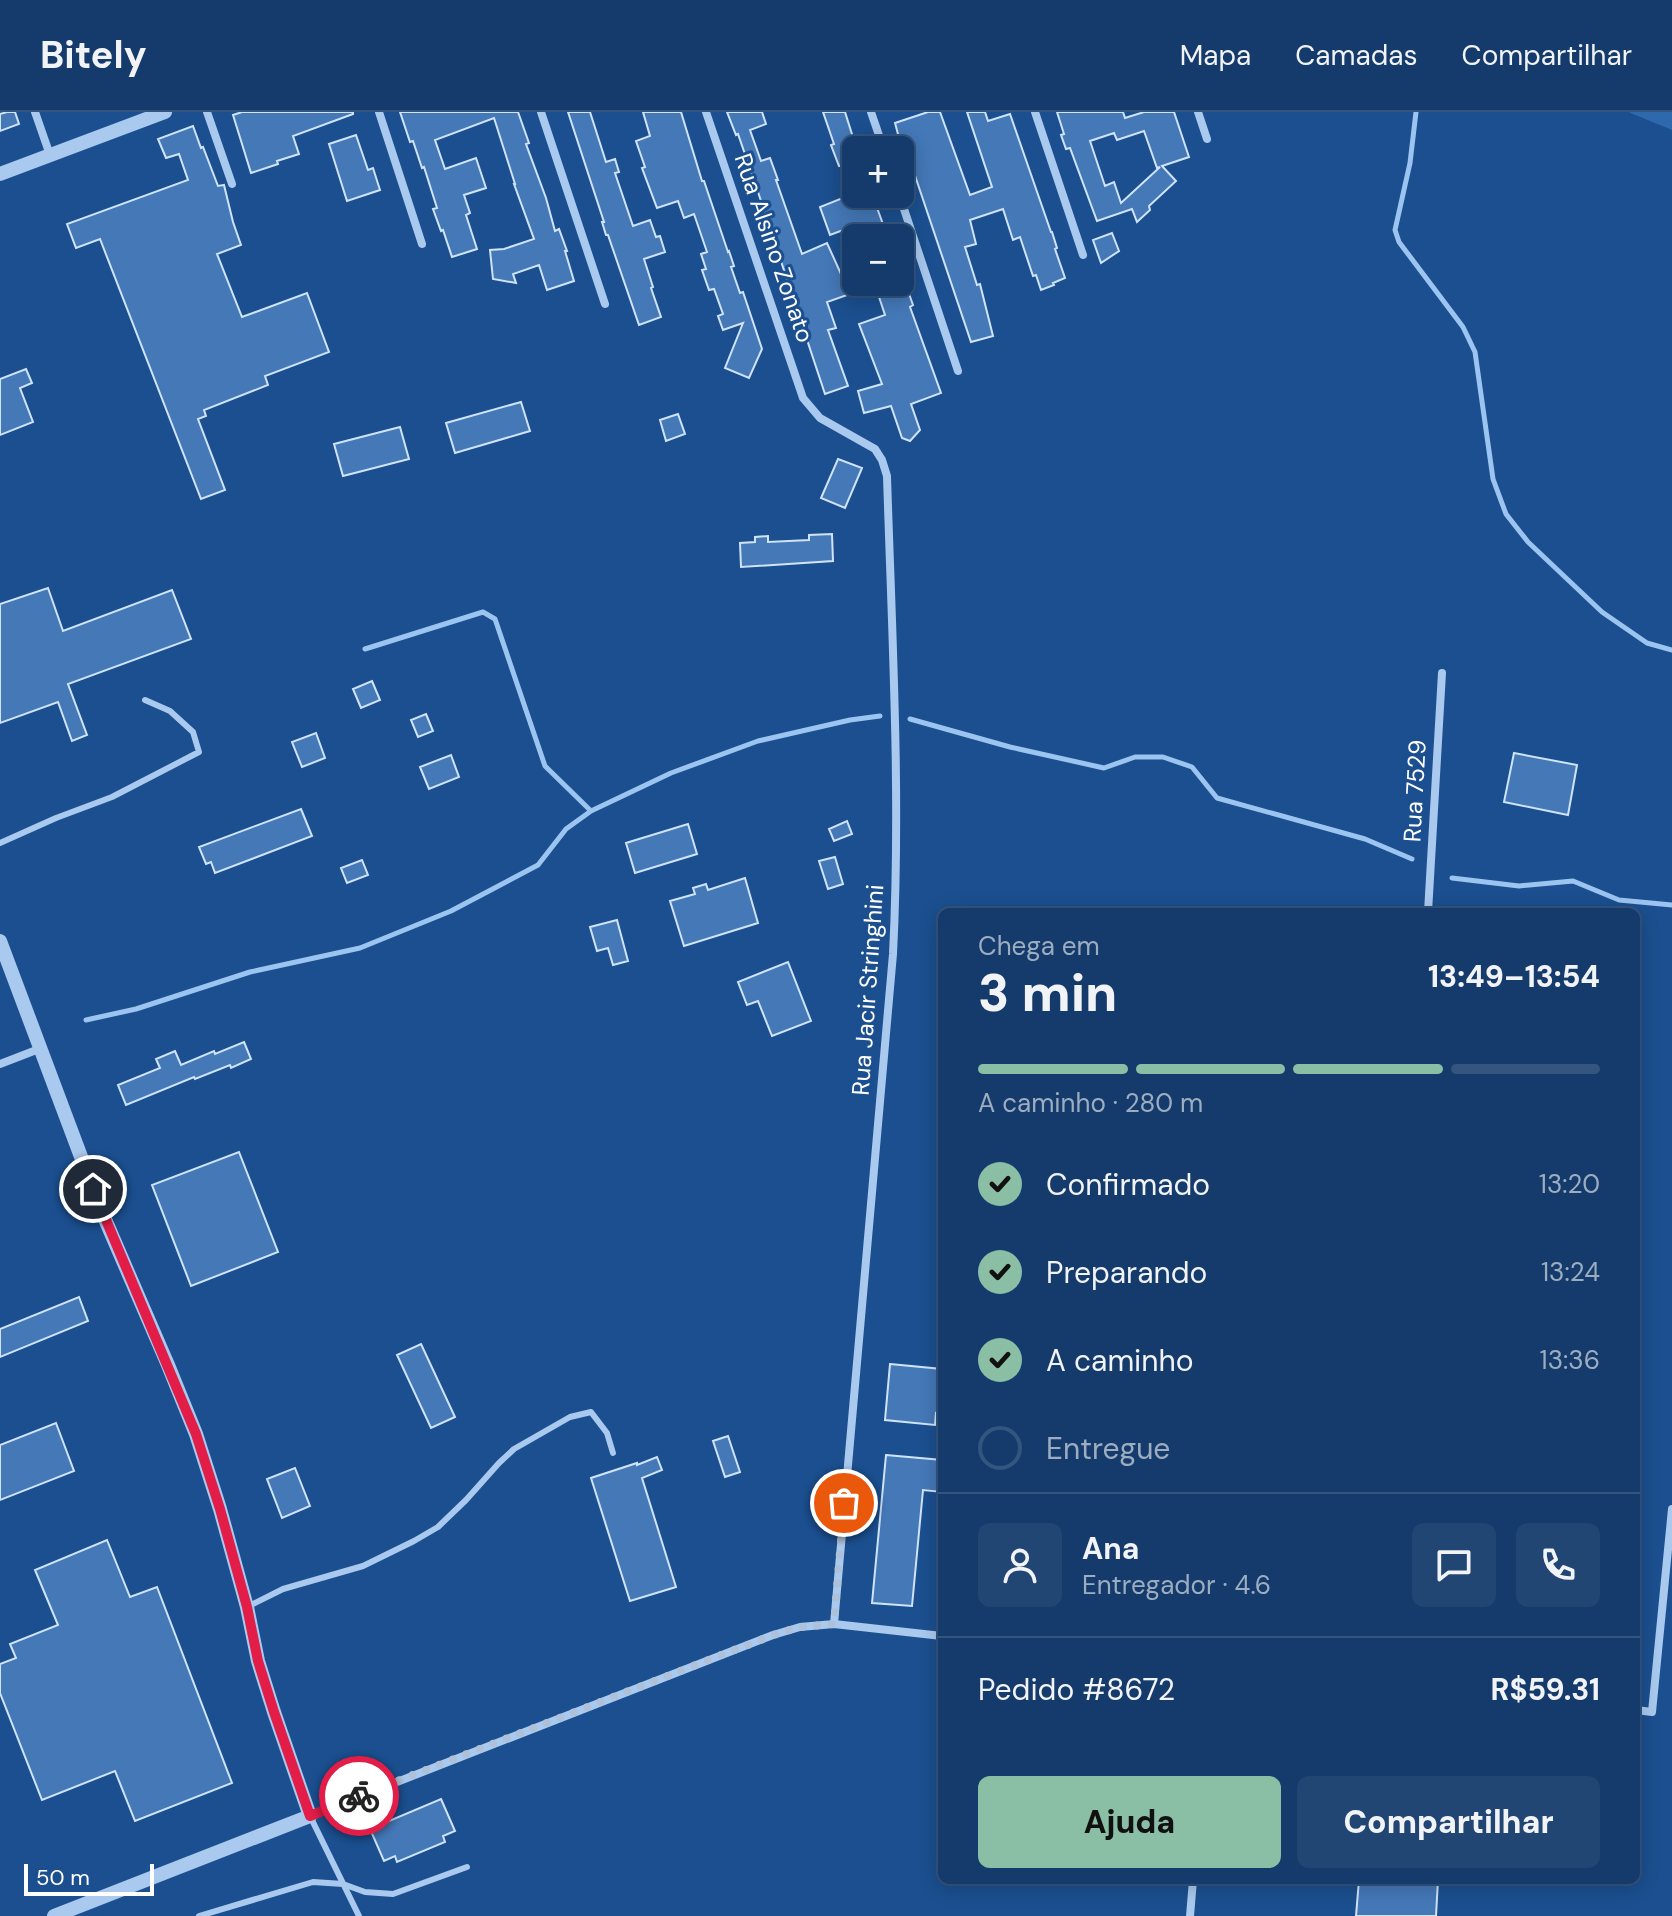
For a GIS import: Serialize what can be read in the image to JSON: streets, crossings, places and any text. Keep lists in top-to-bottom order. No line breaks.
{"streets":{"street":["Rua Alsino Zonato","Rua 7529","Rua Jacir Stringhini"]},"crossings":[["Rua Alsino Zonato","Rua Jacir Stringhini"]],"scale_bar":"50 m","page":{"header":"Bitely","nav":["Mapa","Camadas","Compartilhar"],"map_buttons":["+","−"],"heading":["3 min","Chega em","13:49–13:54"],"panel":["Ana","Entregador · 4.6","Pedido #8672","R$59.31"],"bar":"A caminho · 280 m","list":[["Confirmado","13:20"],["Preparando","13:24"],["A caminho","13:36"],"Entregue"],"buttons":["Ajuda","Compartilhar"],"scale":"50 m"}}
